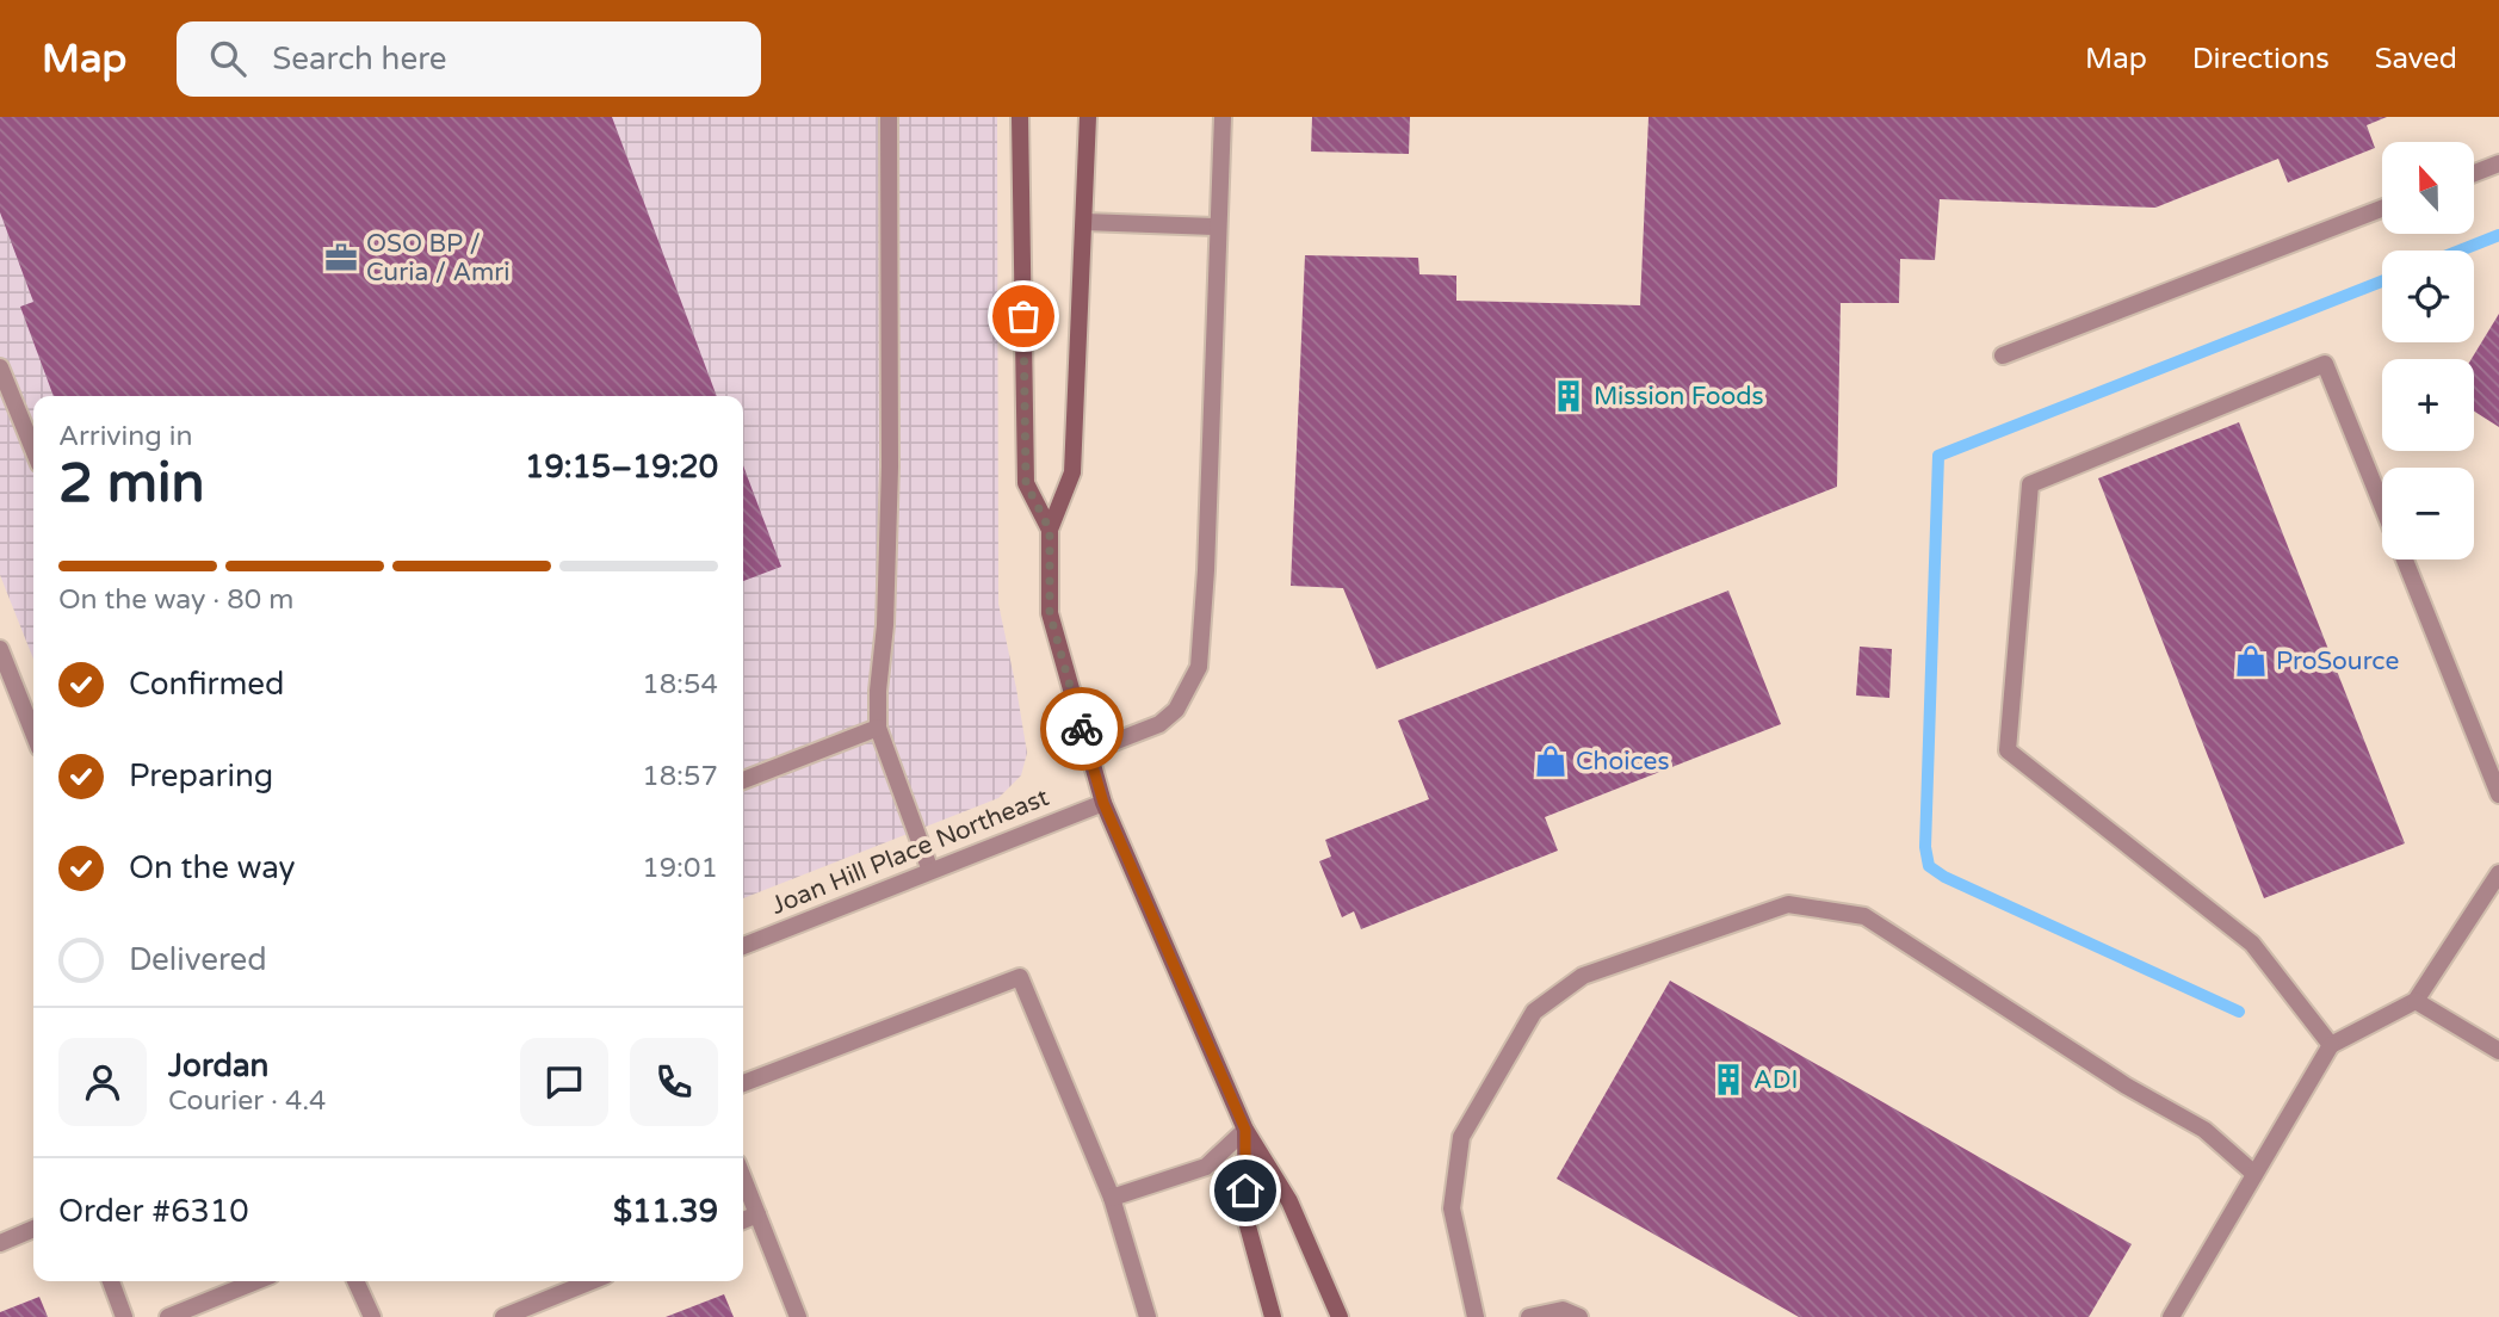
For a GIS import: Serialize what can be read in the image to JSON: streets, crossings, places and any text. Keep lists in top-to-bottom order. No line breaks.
{"streets":{"street":["Joan Hill Place Northeast"]},"places":{"office":["OSO BP / Curia / Amri"],"building":["Mission Foods","ADI"],"shop":["ProSource","Choices"]},"north":"top","page":{"header":"Map","search":"Search here","nav":["Map","Directions","Saved"],"map_buttons":["+","−"],"heading":["2 min","Arriving in","19:15–19:20"],"panel":["Jordan","Courier · 4.4","Order #6310","$11.39"],"bar":"On the way · 80 m","list":[["Confirmed","18:54"],["Preparing","18:57"],["On the way","19:01"],"Delivered"]}}
